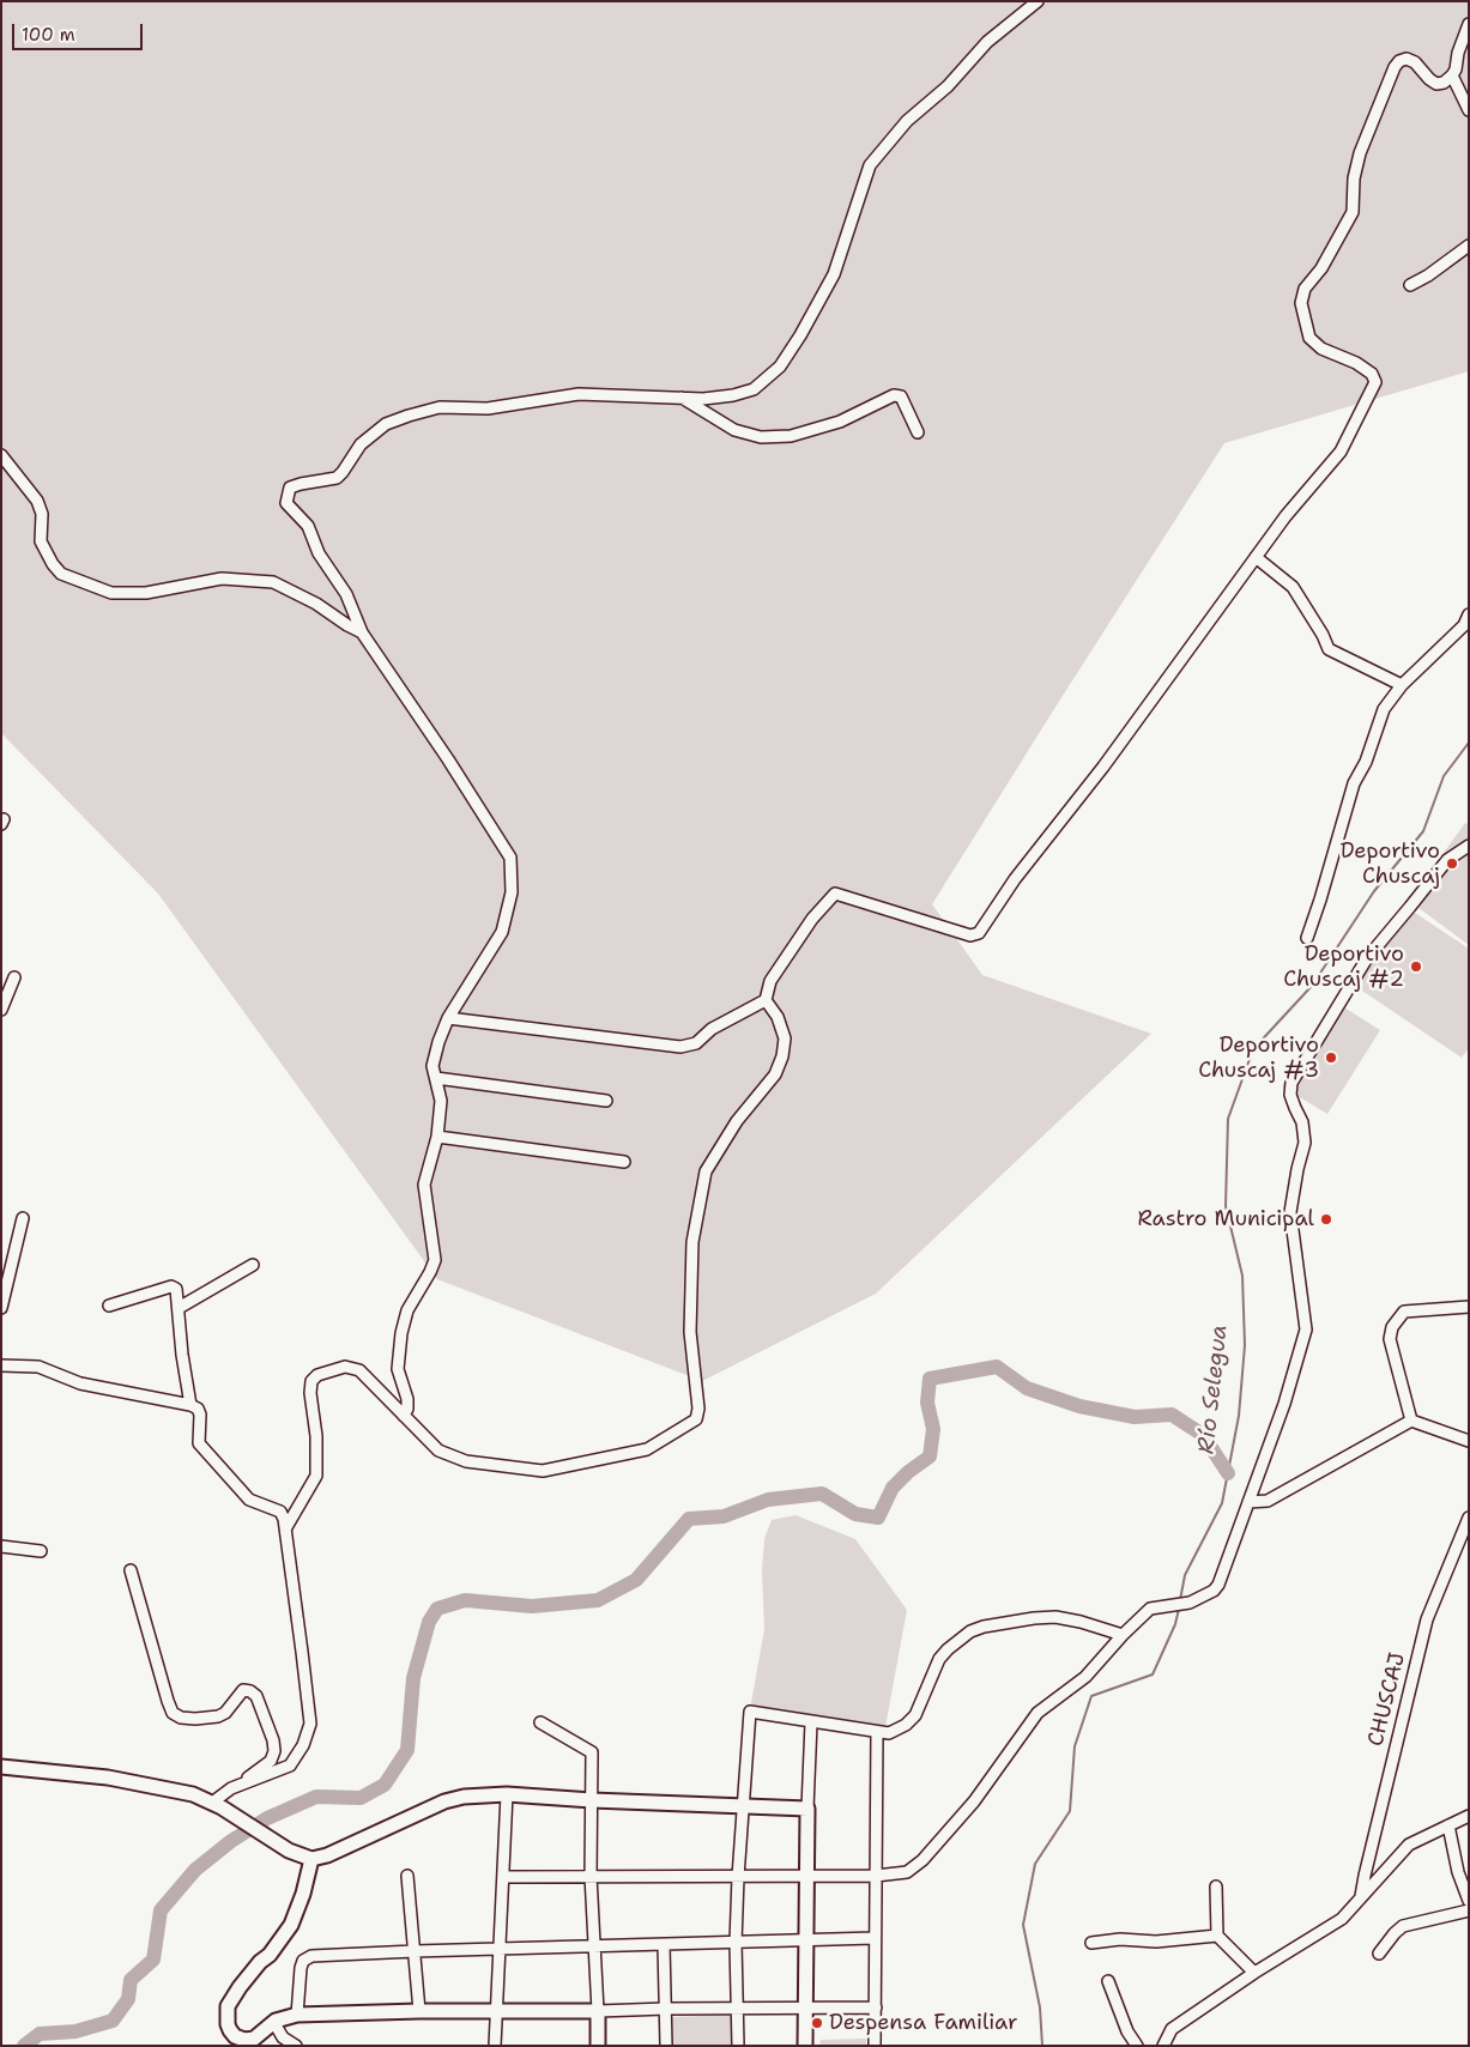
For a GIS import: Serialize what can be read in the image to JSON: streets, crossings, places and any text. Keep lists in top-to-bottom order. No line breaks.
{"streets":{"street":["CHUSCAJ"]},"water":["Río Selegua"],"places":["Deportivo Chuscaj","Deportivo Chuscaj #2","Deportivo Chuscaj #3","Rastro Municipal","Despensa Familiar"],"scale_bar":"100 m"}
